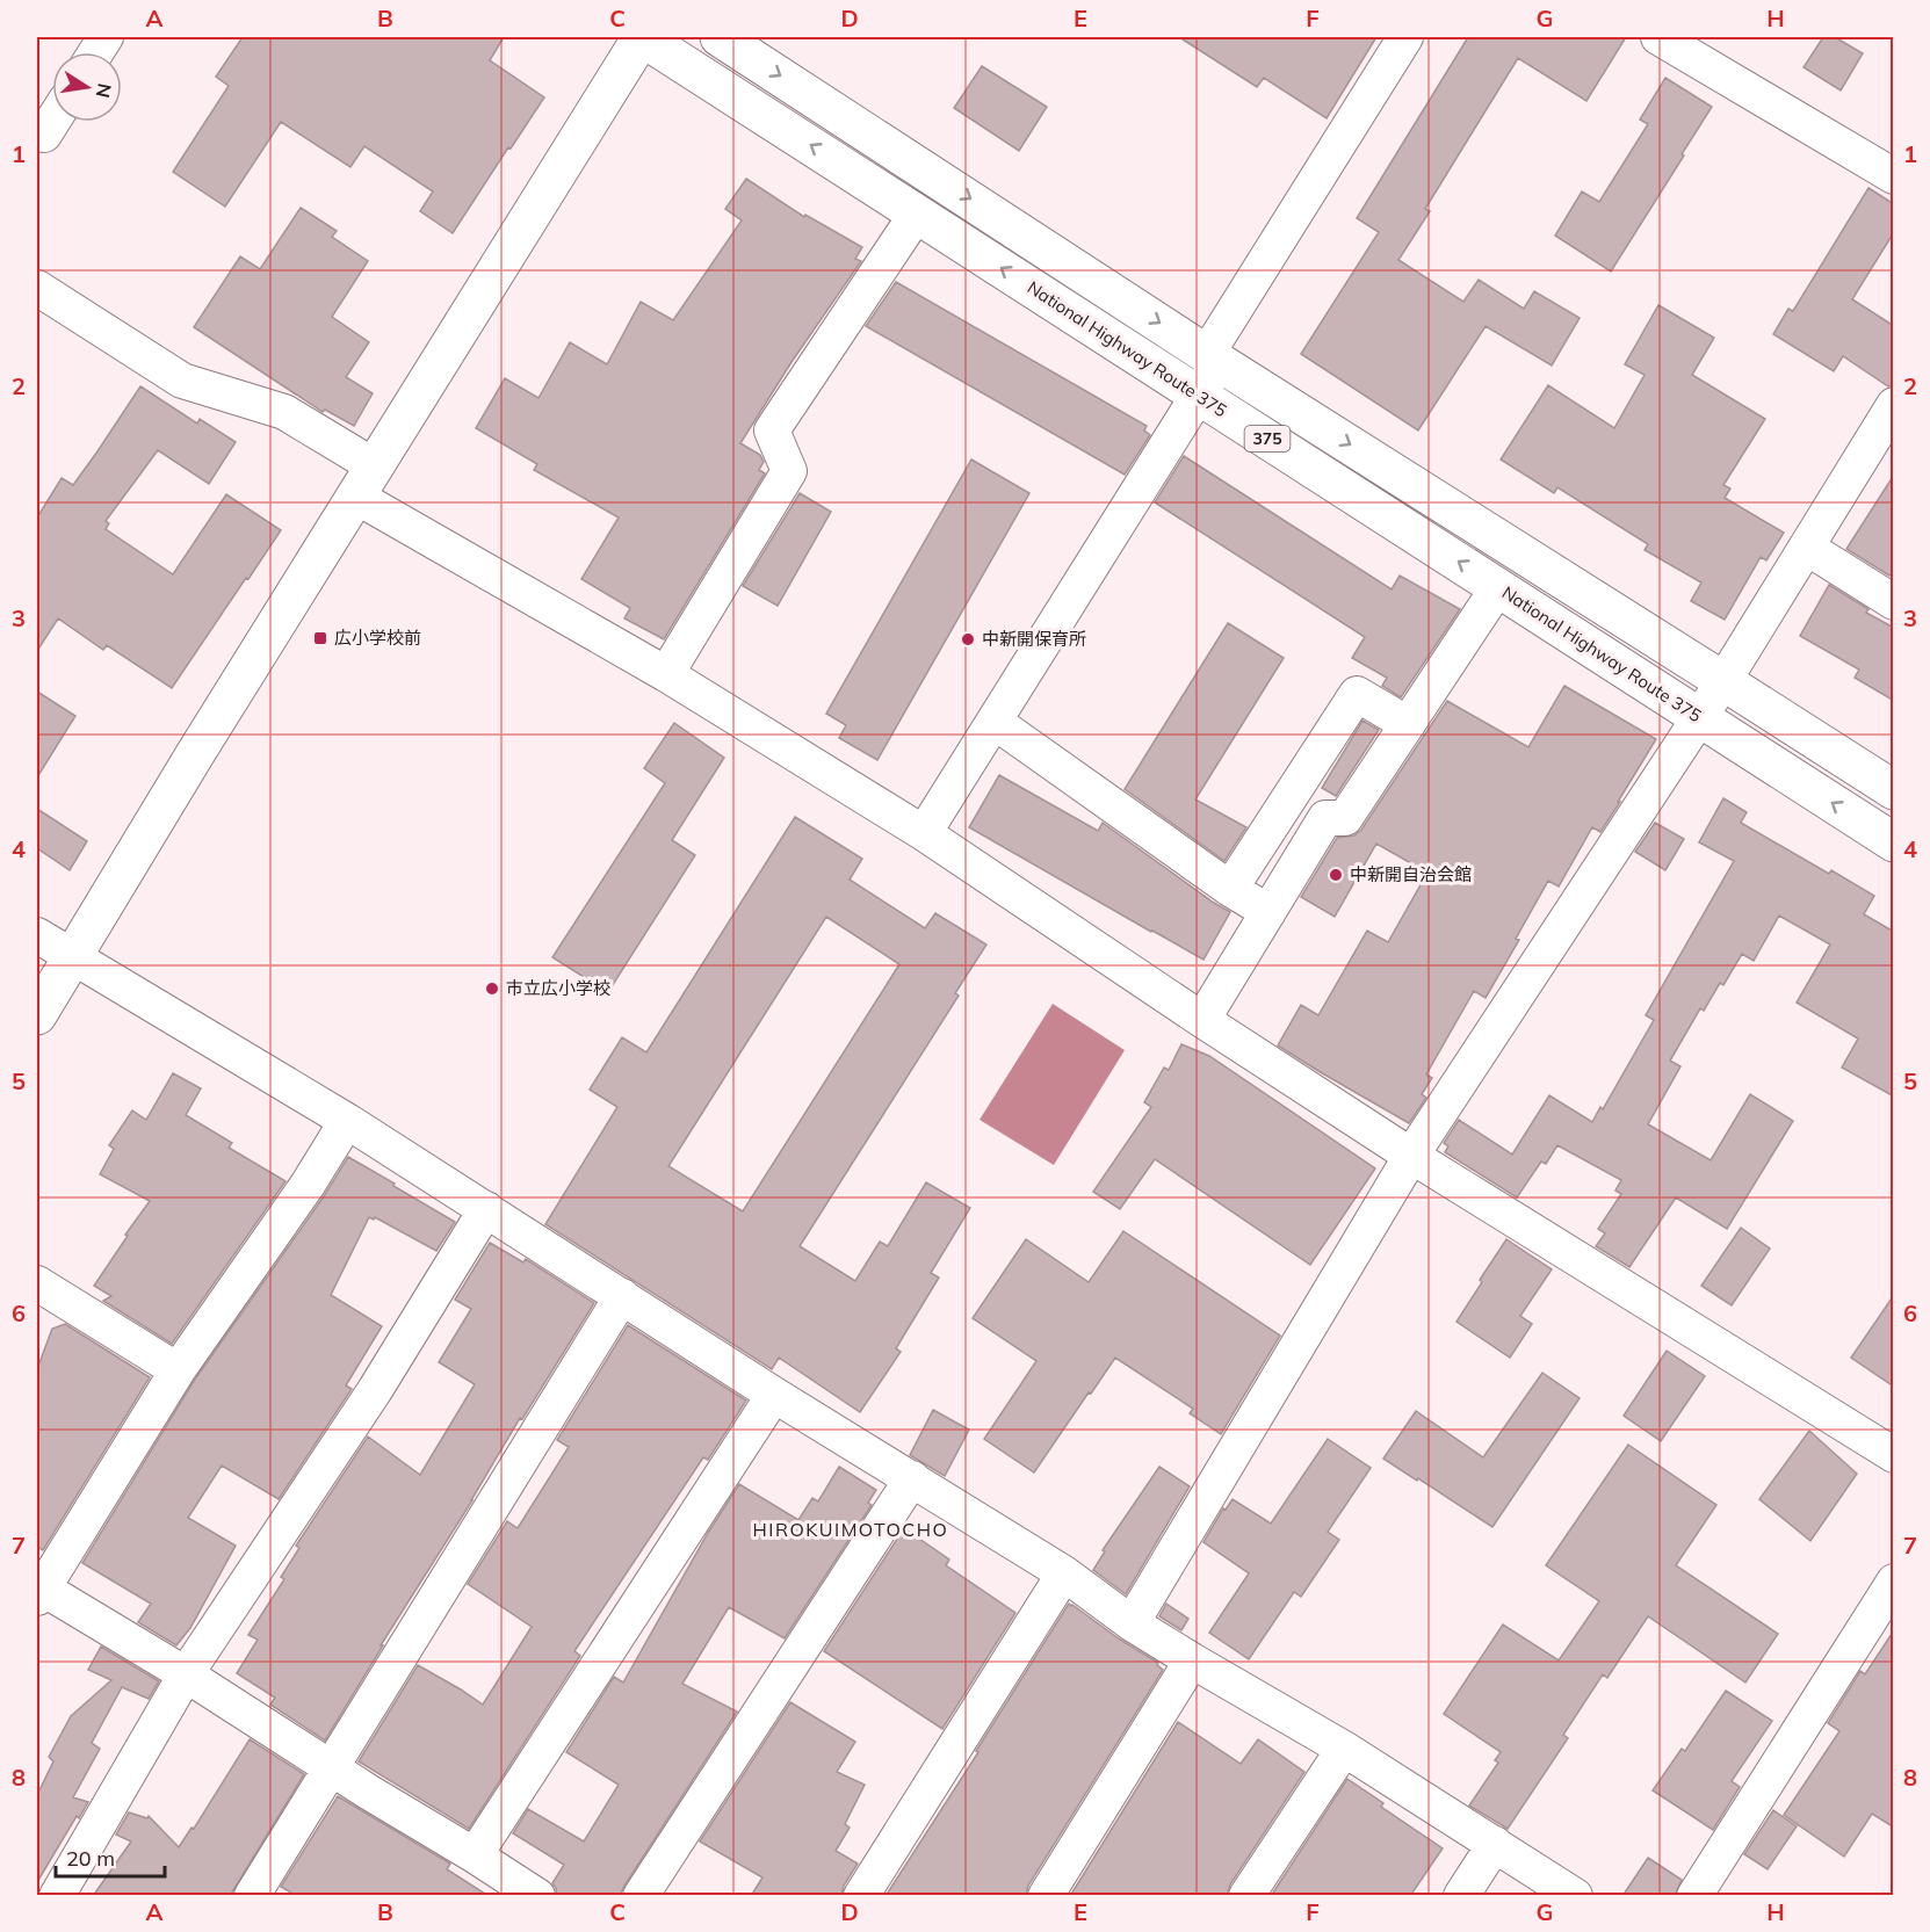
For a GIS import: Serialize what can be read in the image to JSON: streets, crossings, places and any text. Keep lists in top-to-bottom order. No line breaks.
{"streets":{"main road":["National Highway Route 375","375"]},"districts":["HIROKUIMOTOCHO"],"places":{"transit":["広小学校前"],"other":["中新開保育所","中新開自治会館","市立広小学校"]},"scale_bar":"20 m","north":"right","grid":{"columns":["A","B","C","D","E","F","G","H"],"rows":["1","2","3","4","5","6","7","8"]}}
